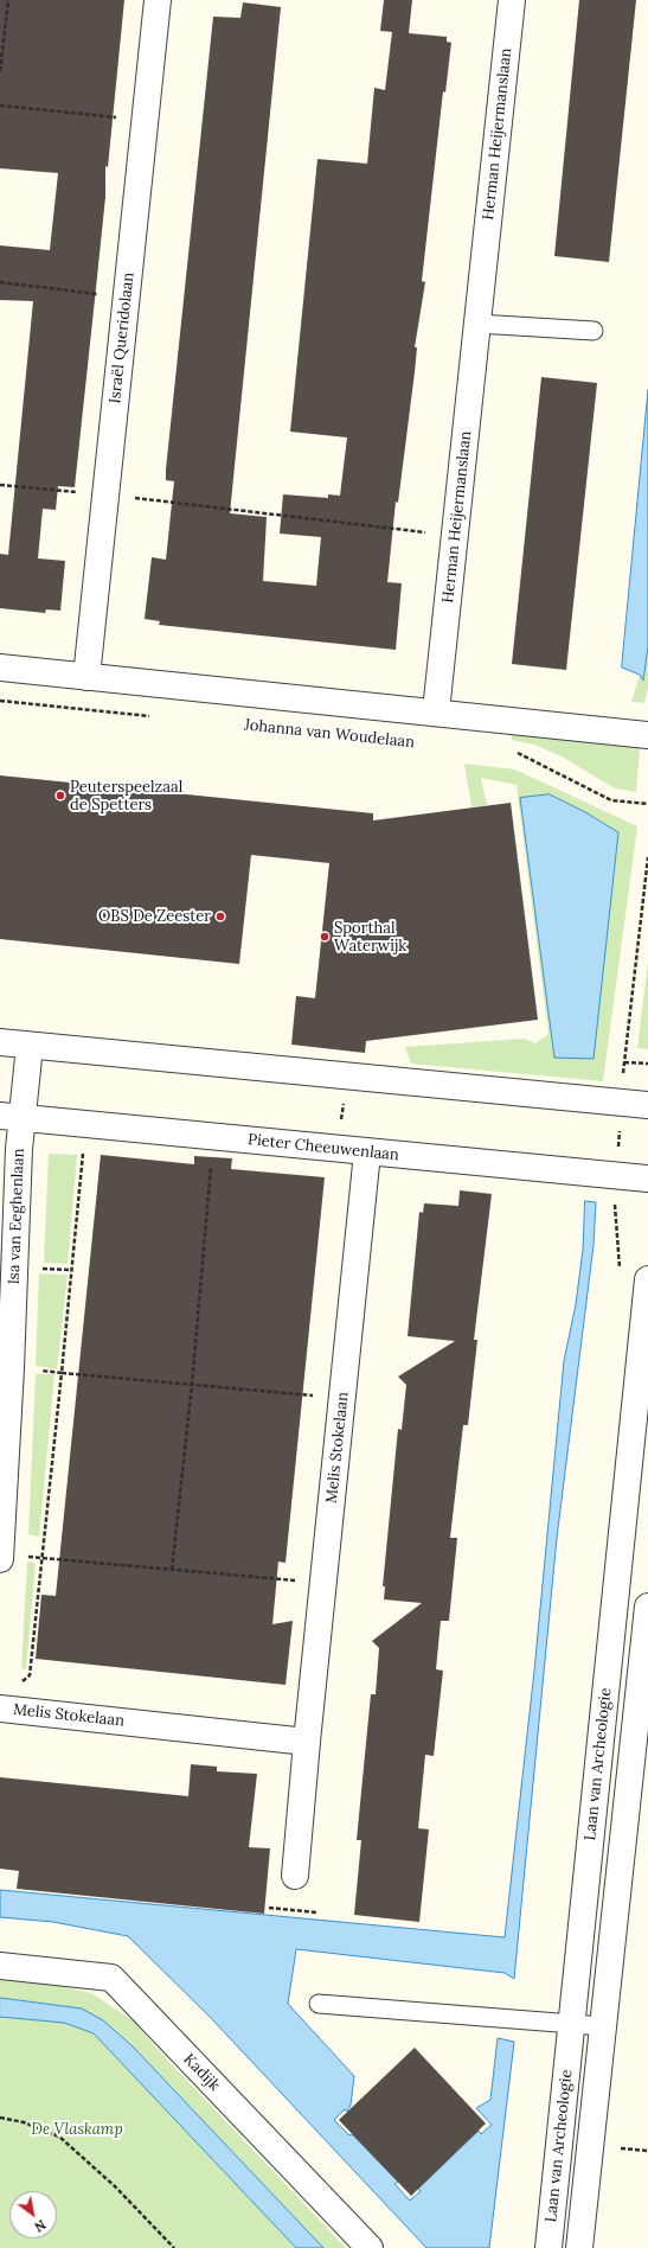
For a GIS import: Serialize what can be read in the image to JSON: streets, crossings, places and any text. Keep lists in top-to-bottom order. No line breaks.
{"streets":{"street":["Herman Heijermanslaan","Israël Queridolaan","Pieter Cheeuwenlaan","Isa van Eeghenlaan","Melis Stokelaan","Laan van Archeologie","Kadijk"]},"crossings":[["Pieter Cheeuwenlaan","Isa van Eeghenlaan"],["Pieter Cheeuwenlaan","Melis Stokelaan"]],"parks":["De Vlaskamp"],"places":["Peuterspeelzaal de Spetters","OBS De Zeester","Sporthal Waterwijk"],"north":"bottom right"}
